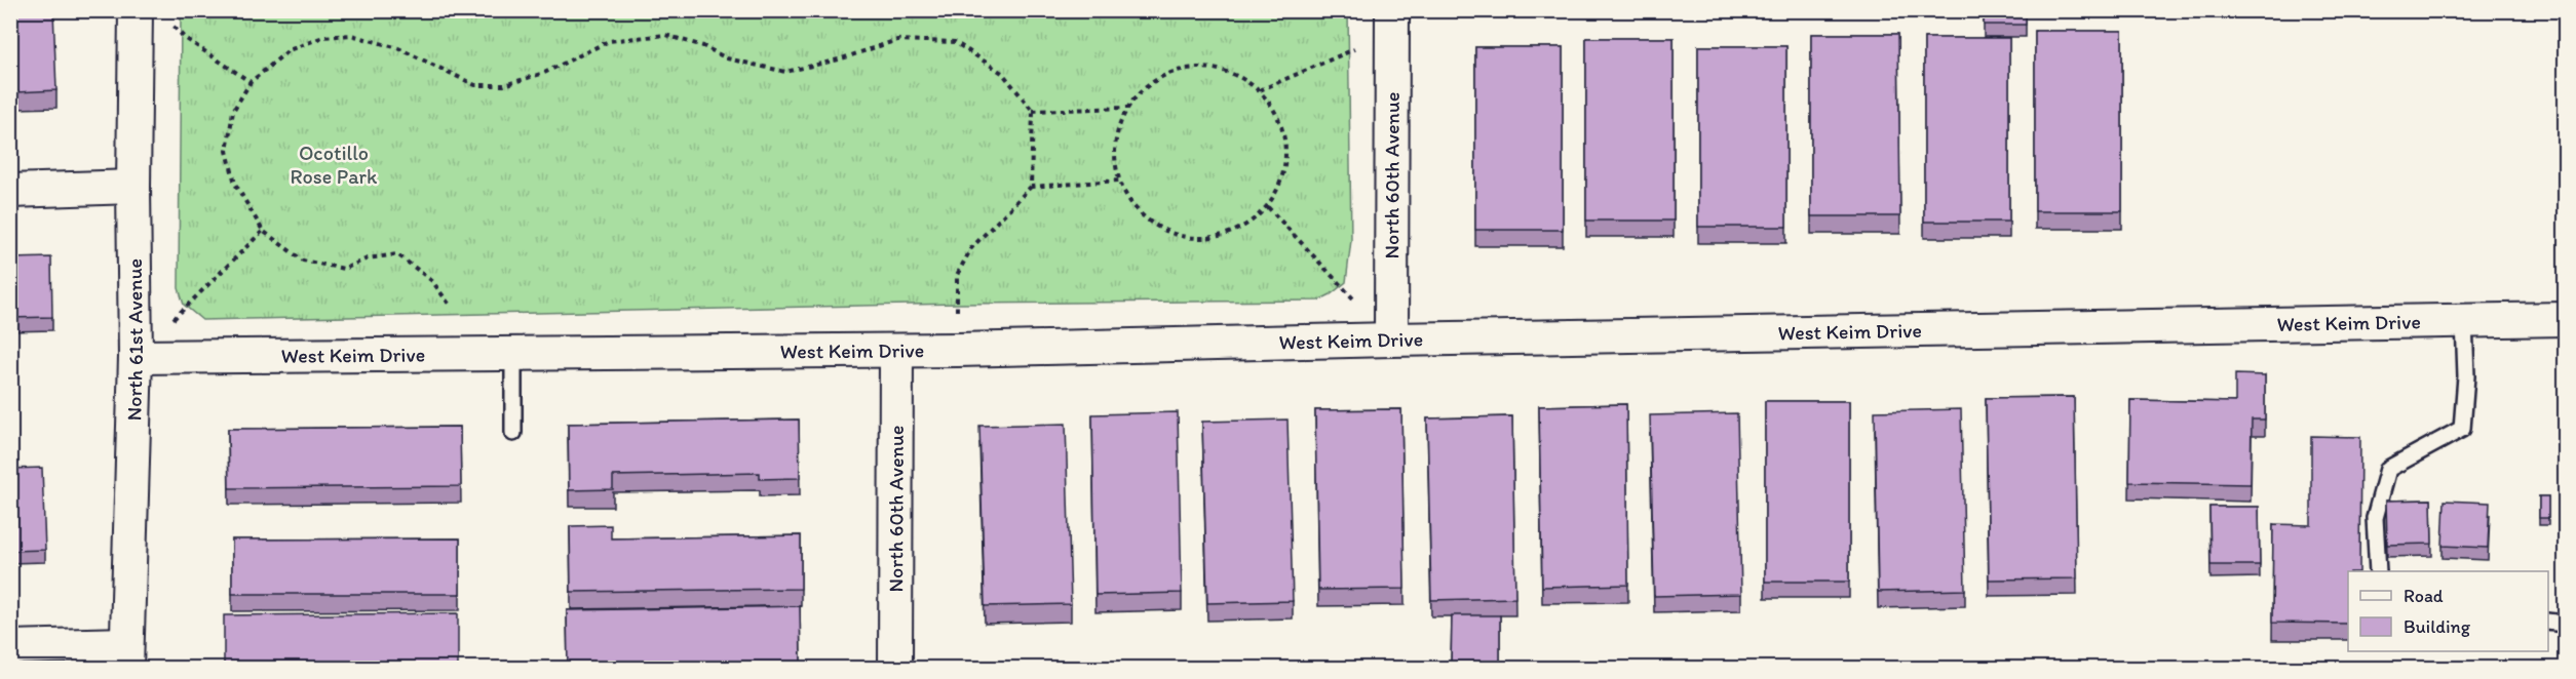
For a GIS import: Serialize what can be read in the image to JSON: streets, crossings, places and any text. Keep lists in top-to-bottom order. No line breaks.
{"streets":{"street":["North 60th Avenue","West Keim Drive","North 61st Avenue"]},"crossings":[["North 60th Avenue","West Keim Drive"],["West Keim Drive","North 61st Avenue"]],"parks":["Ocotillo Rose Park"],"legend":["Road","Building"]}
